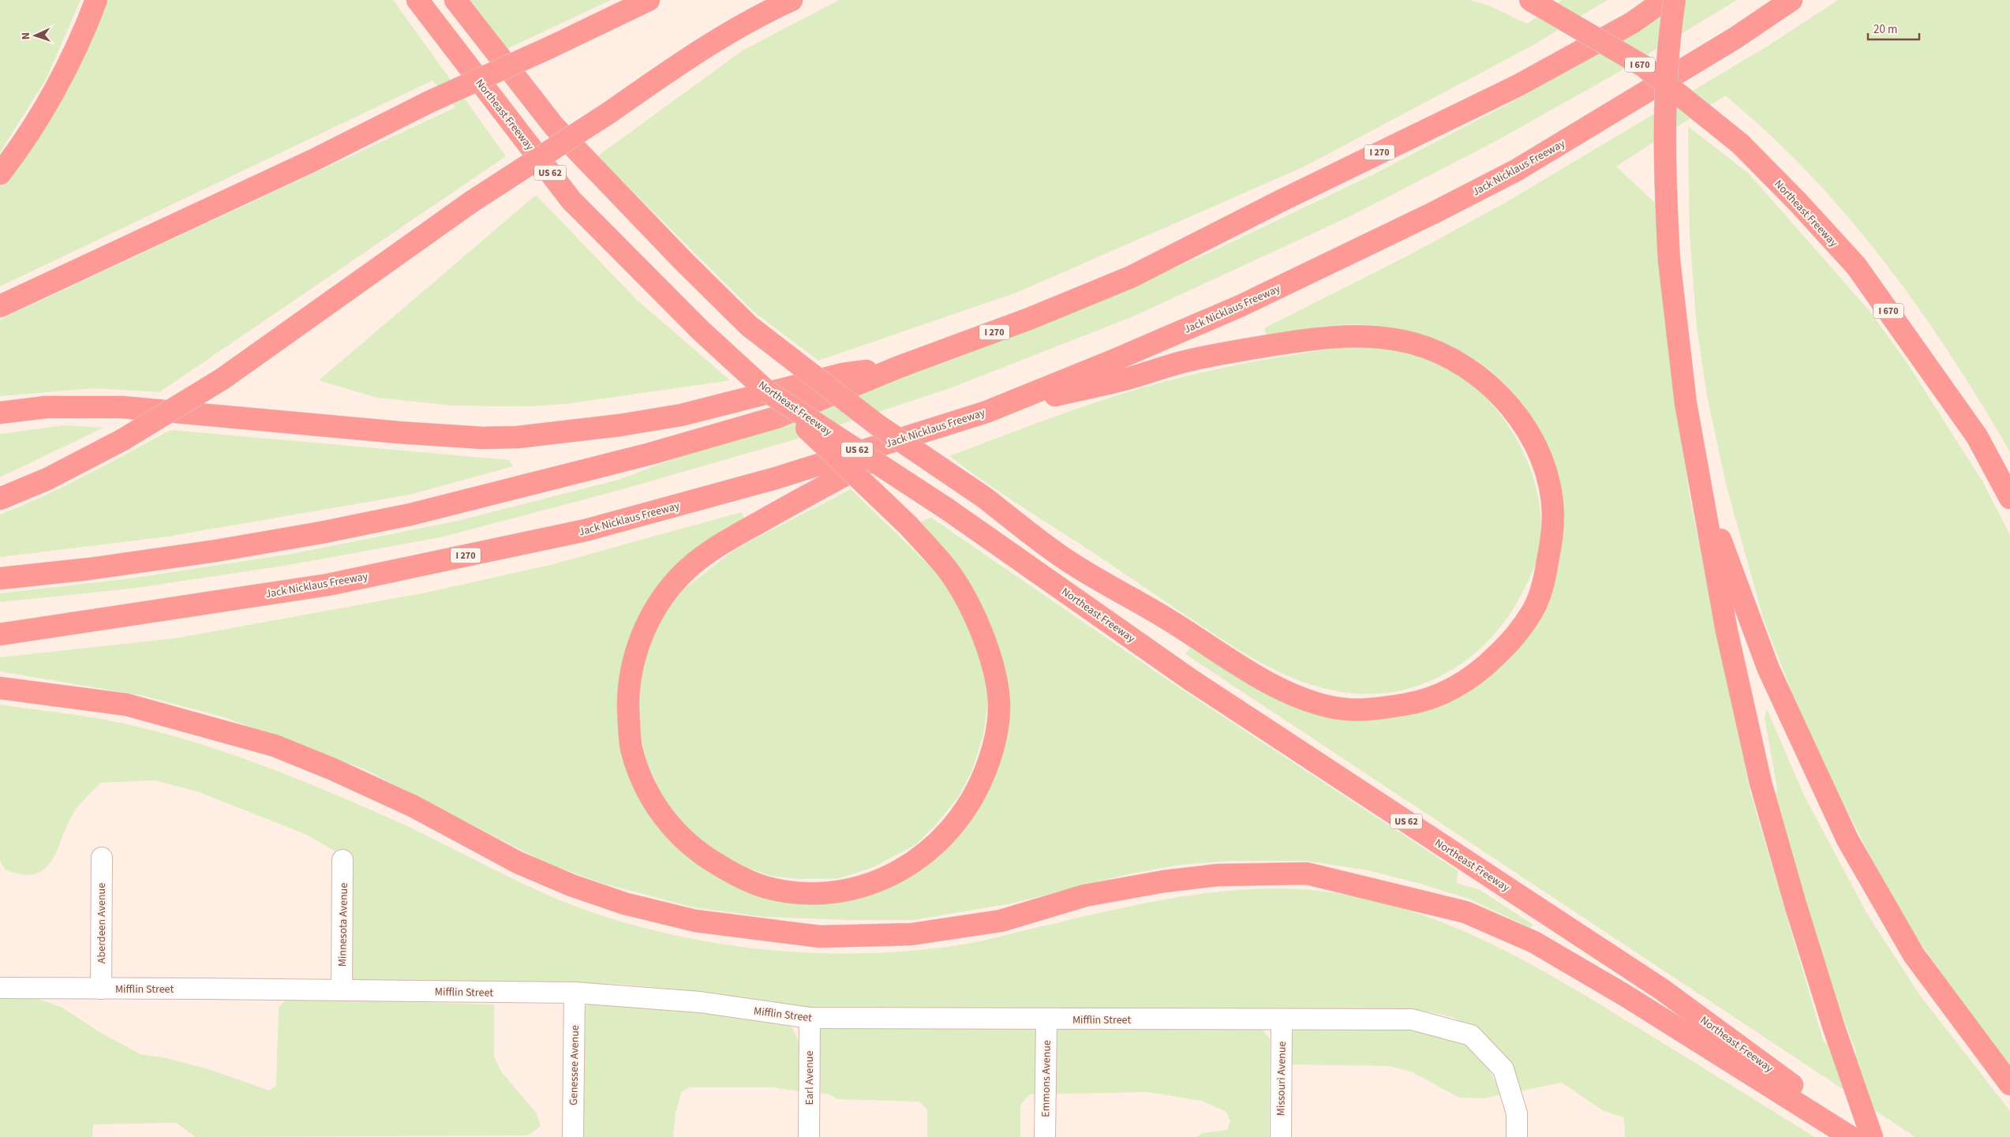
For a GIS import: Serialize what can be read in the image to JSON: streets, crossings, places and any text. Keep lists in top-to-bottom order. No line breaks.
{"streets":{"highway":["I 670","Northeast Freeway","I 270","Jack Nicklaus Freeway","US 62"],"street":["Aberdeen Avenue","Minnesota Avenue","Mifflin Street","Genessee Avenue","Earl Avenue","Emmons Avenue","Missouri Avenue"]},"crossings":[["Aberdeen Avenue","Mifflin Street"],["Minnesota Avenue","Mifflin Street"],["Mifflin Street","Genessee Avenue"],["Mifflin Street","Earl Avenue"],["Mifflin Street","Emmons Avenue"],["Mifflin Street","Missouri Avenue"]],"scale_bar":"20 m","north":"left"}
